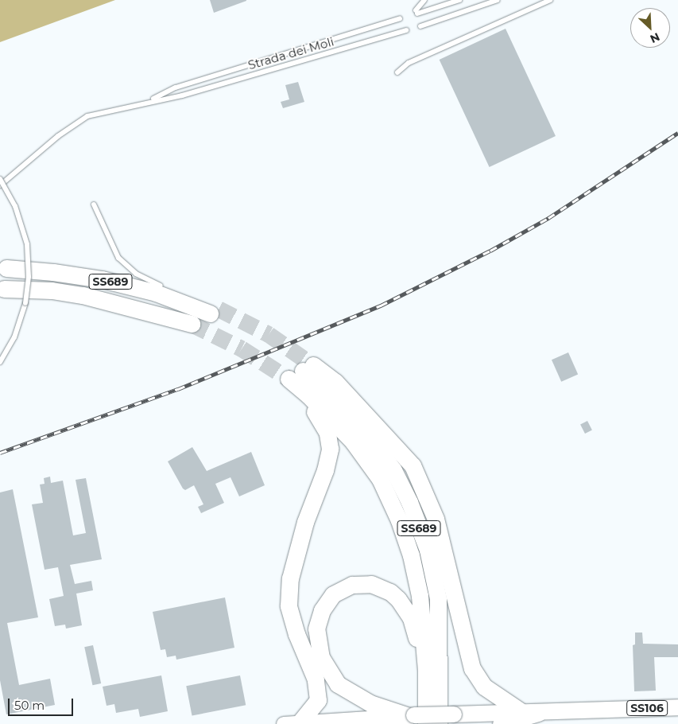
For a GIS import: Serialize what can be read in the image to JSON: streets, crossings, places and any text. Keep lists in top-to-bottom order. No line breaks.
{"streets":{"highway":["SS689"],"main road":["SS106"],"lane":["Strada dei Moli"]},"crossings":[["SS689","SS106"]],"scale_bar":"50 m","north":"bottom right"}
